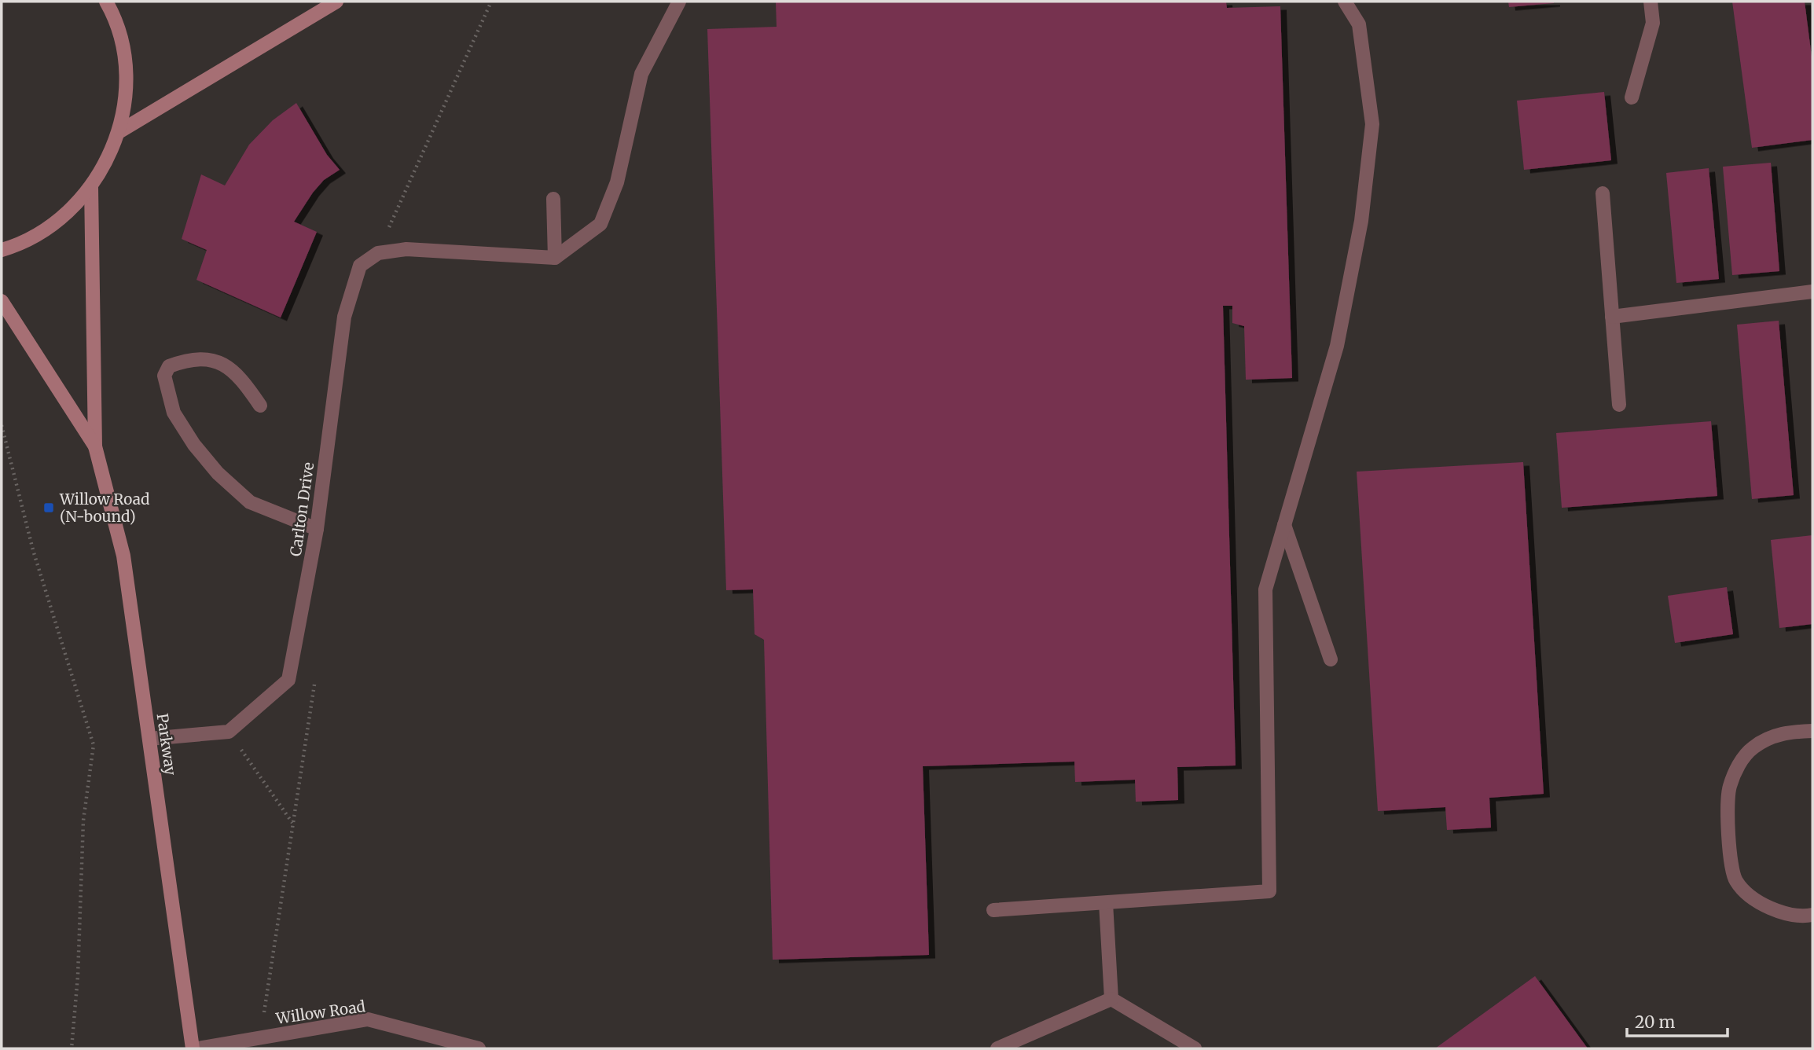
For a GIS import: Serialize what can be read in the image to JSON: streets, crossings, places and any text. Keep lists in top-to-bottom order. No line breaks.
{"streets":{"main road":["Parkway"],"lane":["Carlton Drive","Willow Road"]},"places":{"transit":["Willow Road (N-bound)"]},"scale_bar":"20 m"}
